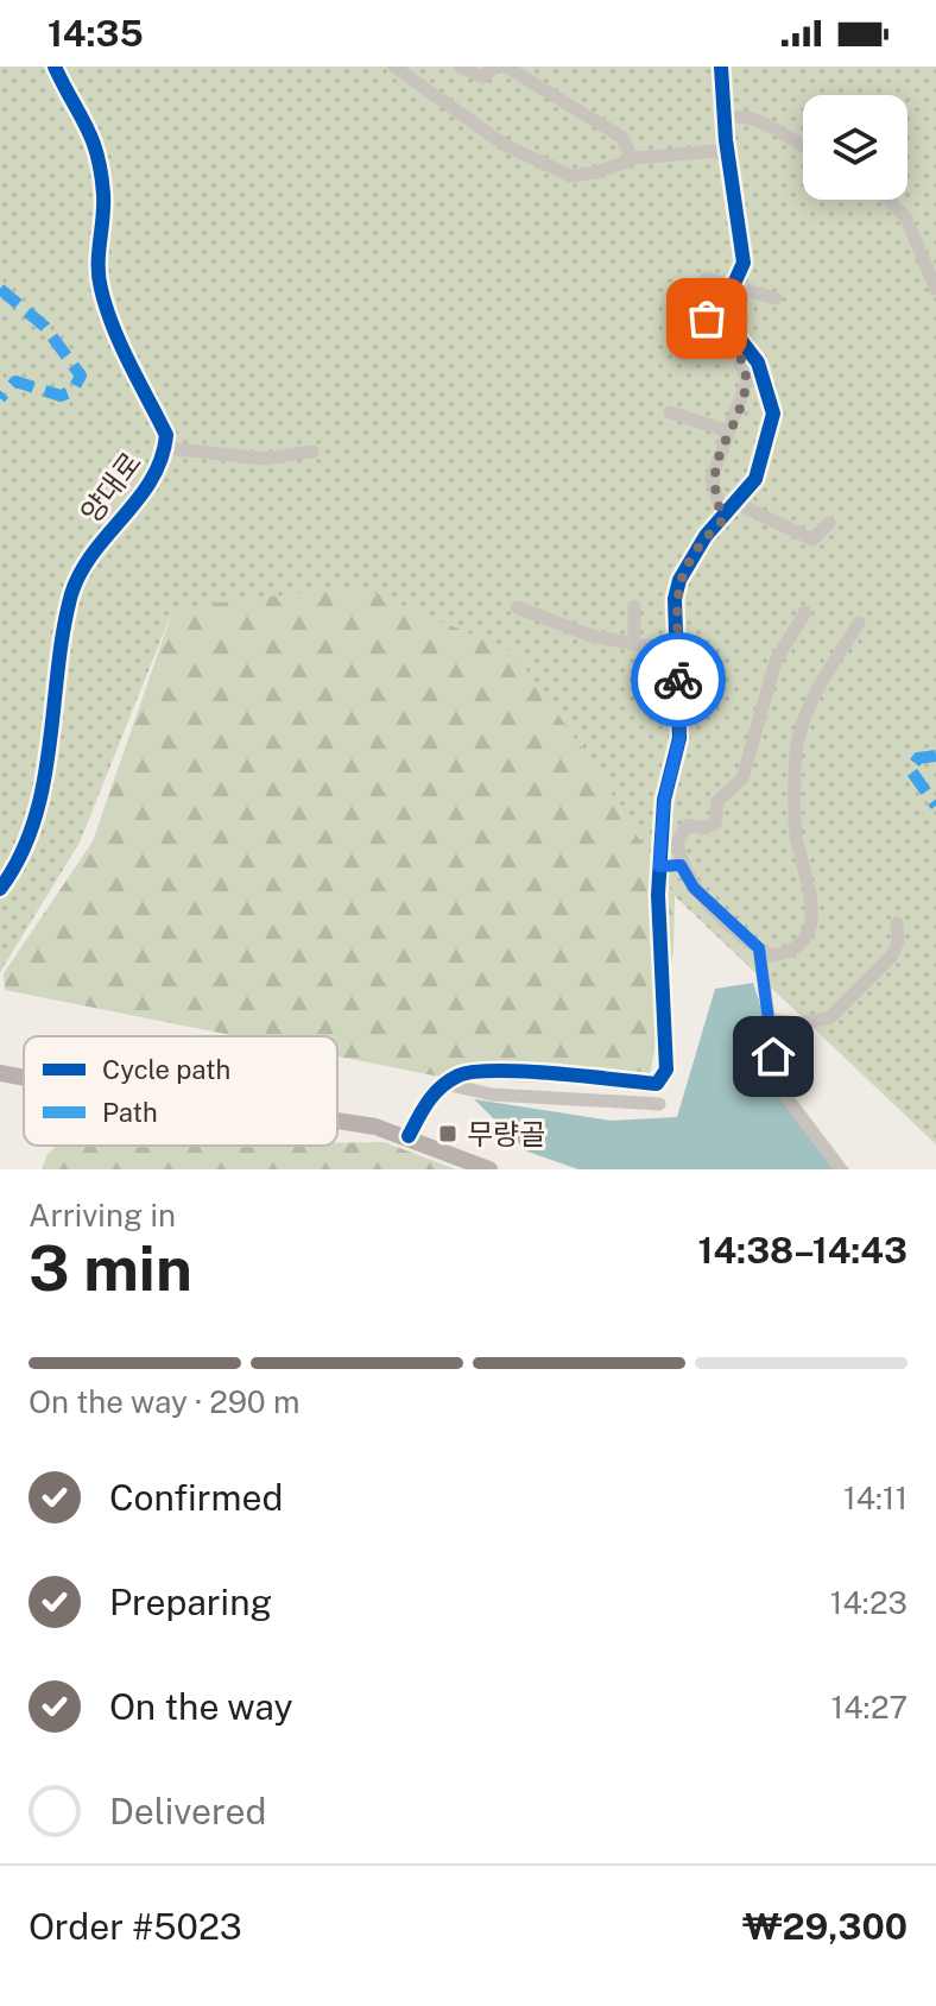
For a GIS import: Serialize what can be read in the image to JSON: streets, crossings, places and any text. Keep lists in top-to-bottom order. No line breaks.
{"streets":{"street":["양대로"]},"places":{"transit":["무량골"]},"legend":["Cycle path","Path"],"page":{"status":"14:35","heading":["3 min","Arriving in","14:38–14:43"],"panel":["Order #5023","₩29,300"],"bar":"On the way · 290 m","list":[["Confirmed","14:11"],["Preparing","14:23"],["On the way","14:27"],"Delivered"]}}
